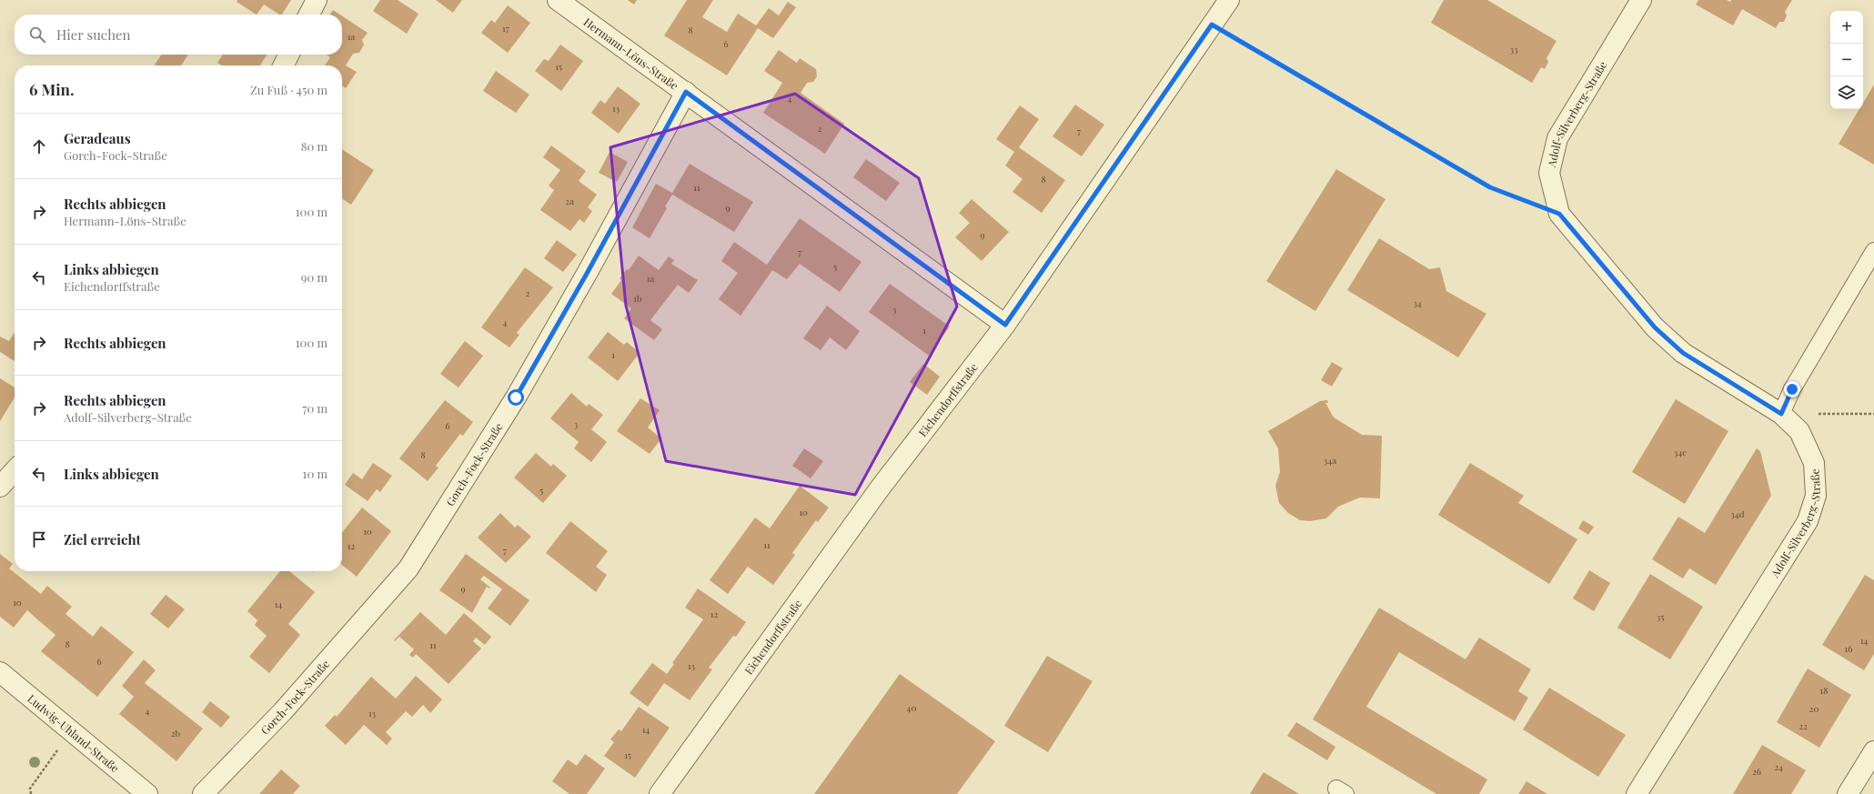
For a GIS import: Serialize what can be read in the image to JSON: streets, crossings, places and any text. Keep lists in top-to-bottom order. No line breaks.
{"streets":{"street":["Hermann-Löns-Straße","Adolf-Silverberg-Straße","Eichendorffstraße","Gorch-Fock-Straße","Ludwig-Uhland-Straße"]},"crossings":[["Hermann-Löns-Straße","Eichendorffstraße"],["Hermann-Löns-Straße","Gorch-Fock-Straße"]],"house_numbers":["17","8","1a","6","33","15","4","13","2","7","8","11","2a","9","9","7","5","1a","2","1b","34","3","4","1","1","3","6","34c","8","34a","5","10","34d","10","11","12","7","9","10","14","12","35","14","8","11","16","6","13","18","40","20","4","13","22","14","2b","15","24","26"],"page":{"map_buttons":["+","−"],"search":"Hier suchen","heading":["6 Min.","Zu Fuß · 450 m"],"list":[["Geradeaus","Gorch-Fock-Straße","80 m"],["Rechts abbiegen","Hermann-Löns-Straße","100 m"],["Links abbiegen","Eichendorffstraße","90 m"],["Rechts abbiegen","100 m"],["Rechts abbiegen","Adolf-Silverberg-Straße","70 m"],["Links abbiegen","10 m"],"Ziel erreicht"]}}
